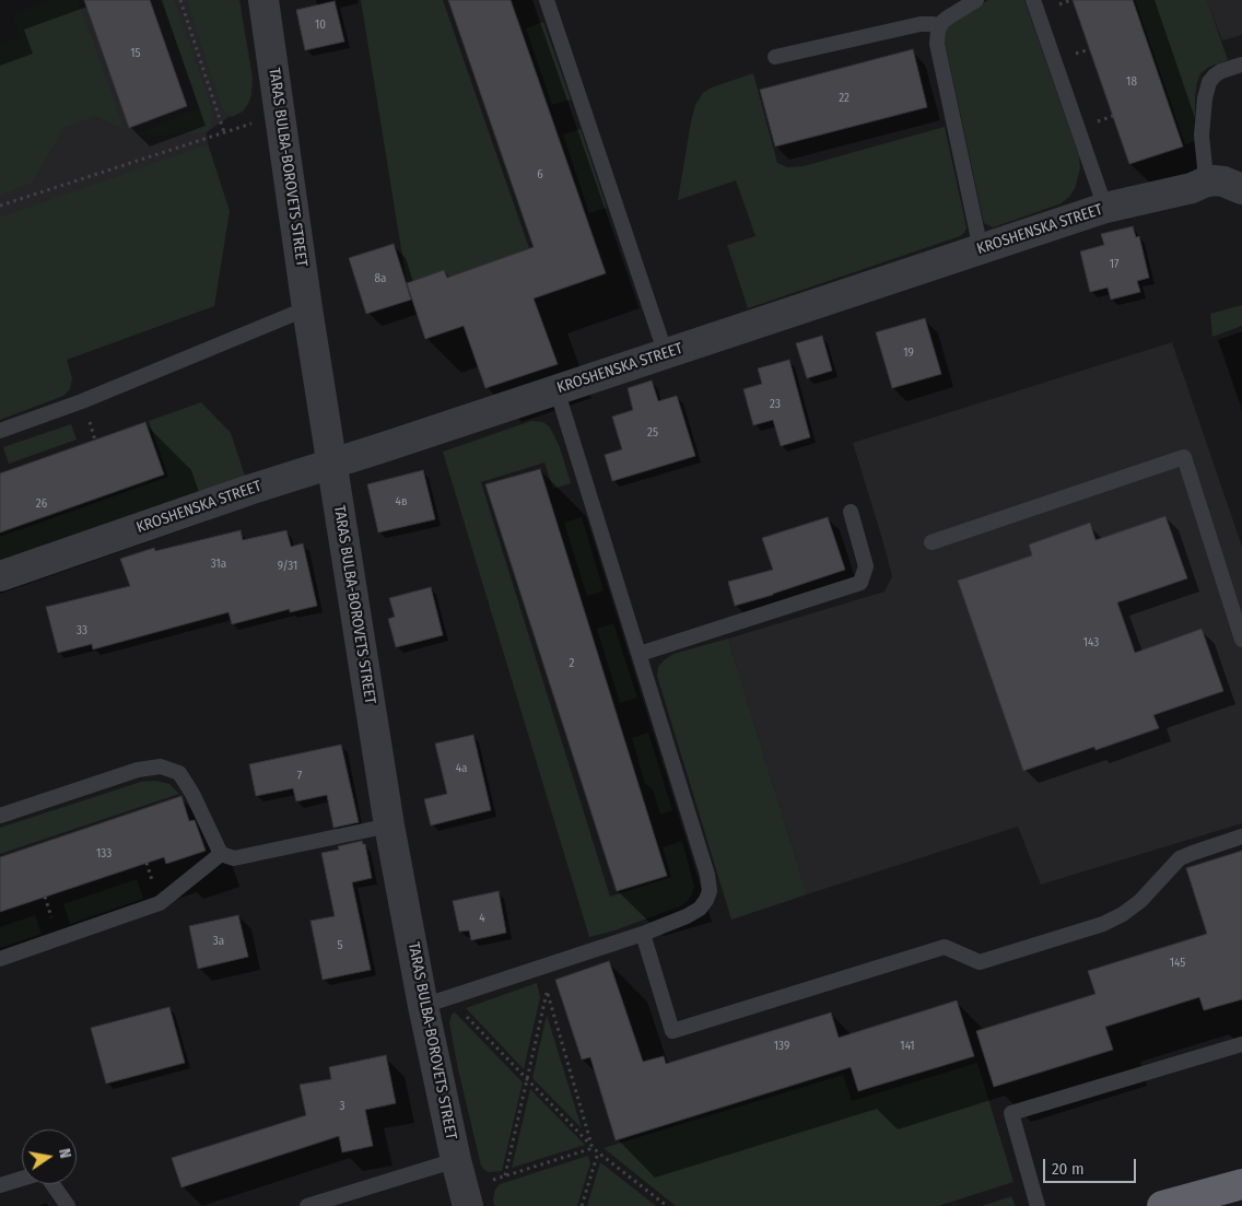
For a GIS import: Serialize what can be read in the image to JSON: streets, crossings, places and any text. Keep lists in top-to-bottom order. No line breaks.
{"streets":{"street":["TARAS BULBA-BOROVETS STREET","KROSHENSKA STREET"]},"crossings":[["TARAS BULBA-BOROVETS STREET","KROSHENSKA STREET"]],"house_numbers":["10","15","18","22","6","17","8а","19","23","25","4в","26","31а","9/31","33","143","2","4а","7","133","4","3а","5","145","139","141","3"],"scale_bar":"20 m","north":"right"}
